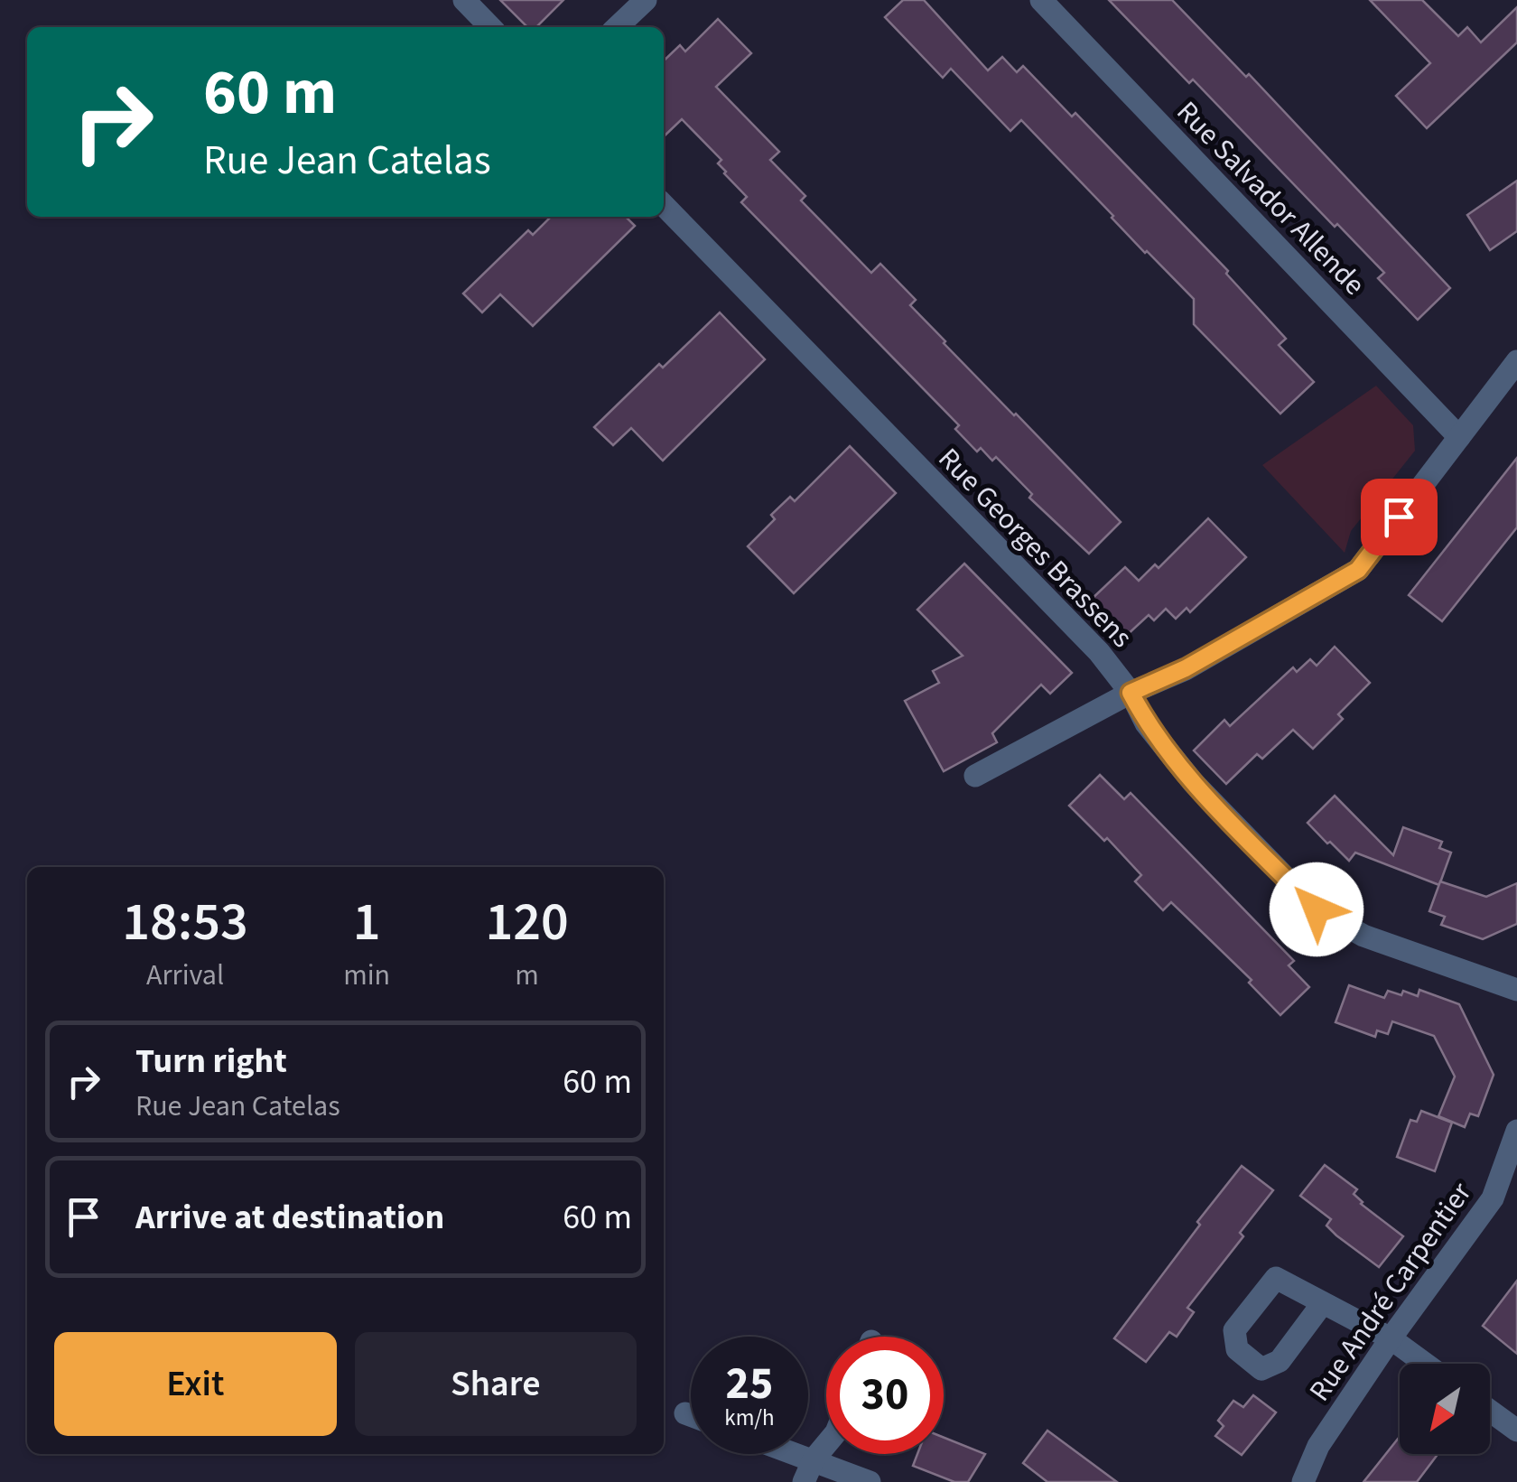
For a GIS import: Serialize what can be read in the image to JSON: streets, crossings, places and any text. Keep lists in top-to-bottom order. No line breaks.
{"streets":{"street":["Rue Salvador Allende","Rue Georges Brassens","Rue André Carpentier"]},"north":"bottom left","page":{"turn":["60 m","Rue Jean Catelas"],"eta":["18:53","Arrival","1","min","120","m"],"list":[{"name":"Turn right","note":"Rue Jean Catelas","value":"60 m"},{"name":"Arrive at destination","value":"60 m"}],"buttons":["Exit","Share"],"speed":"25 km/h","limit":"30"}}
